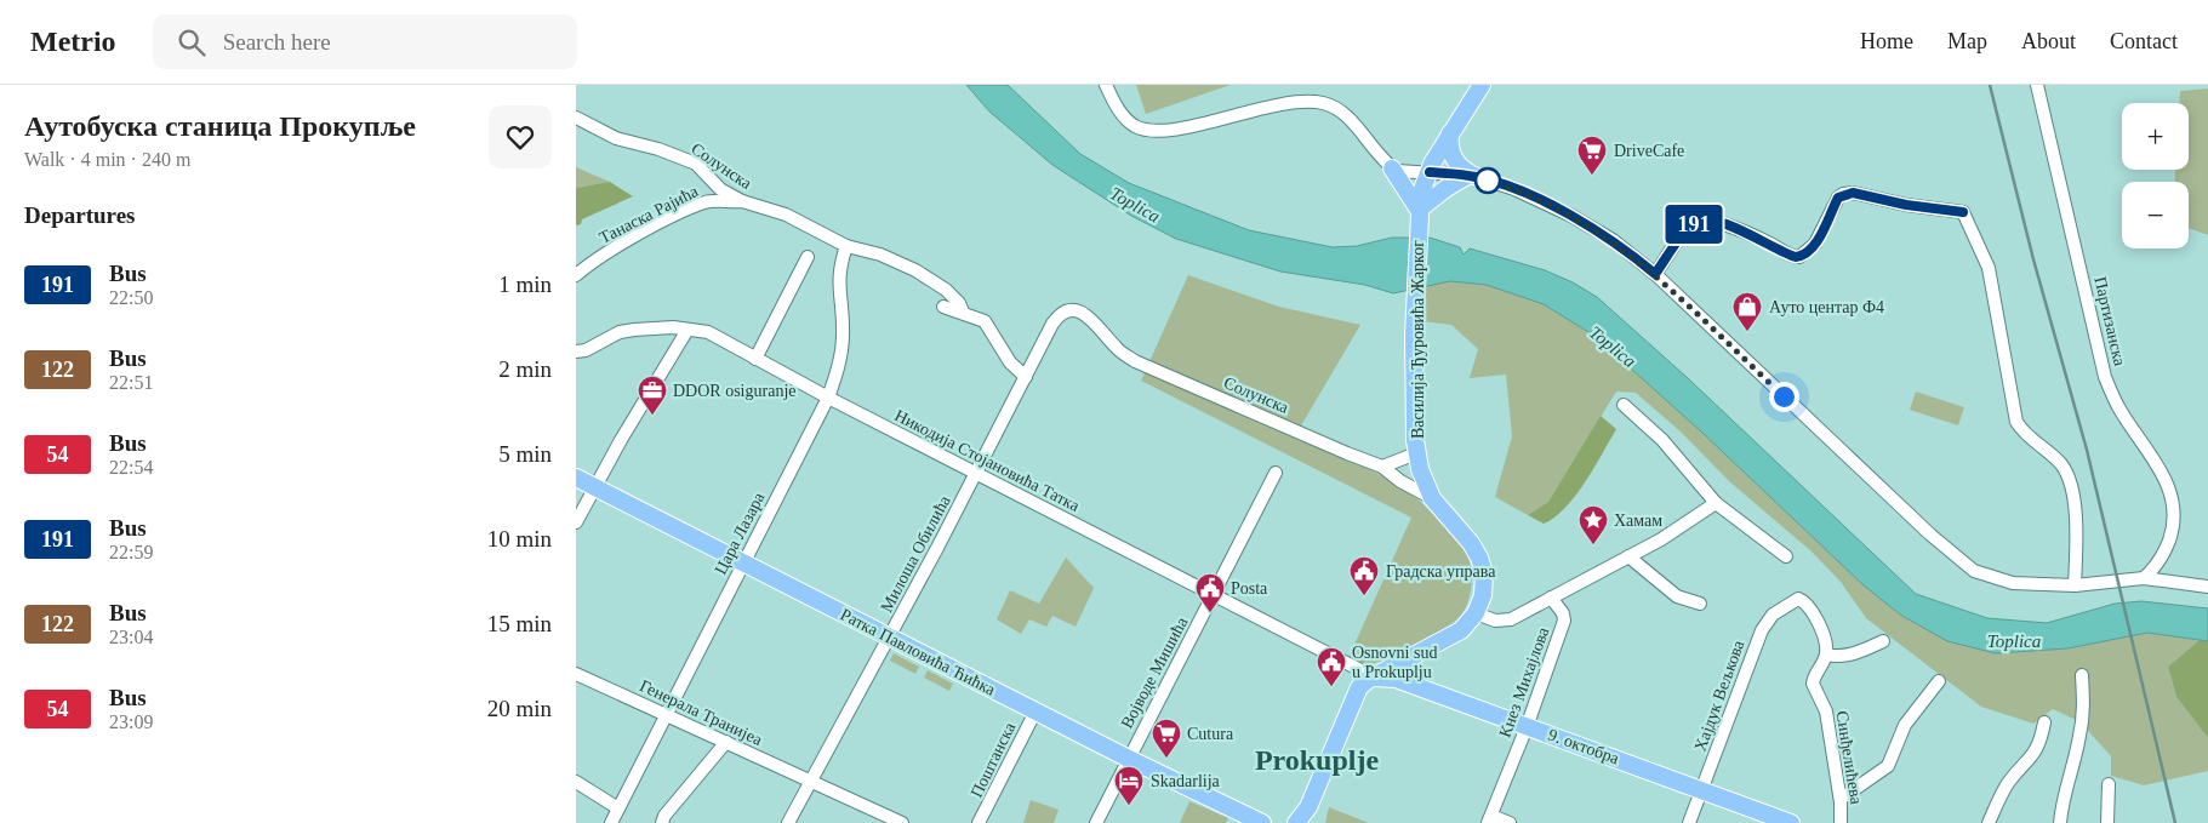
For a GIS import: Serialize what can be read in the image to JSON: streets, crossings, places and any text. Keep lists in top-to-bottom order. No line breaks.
{"streets":{"main road":["Василија Ђуровића Жарког","Ратка Павловића Ћићка","9. октобра"],"street":["Солунска","Танаска Рајића","Партизанска","Никодија Стојановића Татка","Цара Лазара","Милоша Обилића","Војводе Мишића","Кнез Михајлова","Хајдук Вељкова","Генерала Транијеа","Синђелићева","Поштанска"]},"crossings":[["Солунска","Танаска Рајића"],["Солунска","Василија Ђуровића Жарког"],["Солунска","Цара Лазара"],["Солунска","Милоша Обилића"],["Никодија Стојановића Татка","Цара Лазара"],["Никодија Стојановића Татка","Милоша Обилића"],["Никодија Стојановића Татка","Војводе Мишића"],["Никодија Стојановића Татка","9. октобра"],["Цара Лазара","Ратка Павловића Ћићка"],["Цара Лазара","Генерала Транијеа"],["Милоша Обилића","Ратка Павловића Ћићка"],["Милоша Обилића","Генерала Транијеа"],["Ратка Павловића Ћићка","Војводе Мишића"],["Ратка Павловића Ћићка","Поштанска"],["Кнез Михајлова","9. октобра"],["Хајдук Вељкова","9. октобра"],["Хајдук Вељкова","Синђелићева"]],"districts":["Prokuplje"],"water":["Toplica"],"places":{"supermarket":["DriveCafe","Cutura"],"shop":["Ауто центар Ф4"],"office":["DDOR osiguranje"],"place":["Хамам"],"public building":["Градска управа","Posta","Osnovni sud u Prokuplju"],"hotel":["Skadarlija"]},"lines":["bus line 191"],"page":{"header":"Metrio","search":"Search here","nav":["Home","Map","About","Contact"],"heading":[["Аутобуска станица Прокупље","Walk · 4 min · 240 m"],"Departures"],"on_map":"191","map_buttons":["+","−"],"list":[{"mark":"191","name":"Bus","note":"22:50","value":"1 min"},{"mark":"122","name":"Bus","note":"22:51","value":"2 min"},{"mark":"54","name":"Bus","note":"22:54","value":"5 min"},{"mark":"191","name":"Bus","note":"22:59","value":"10 min"},{"mark":"122","name":"Bus","note":"23:04","value":"15 min"},{"mark":"54","name":"Bus","note":"23:09","value":"20 min"}]}}
